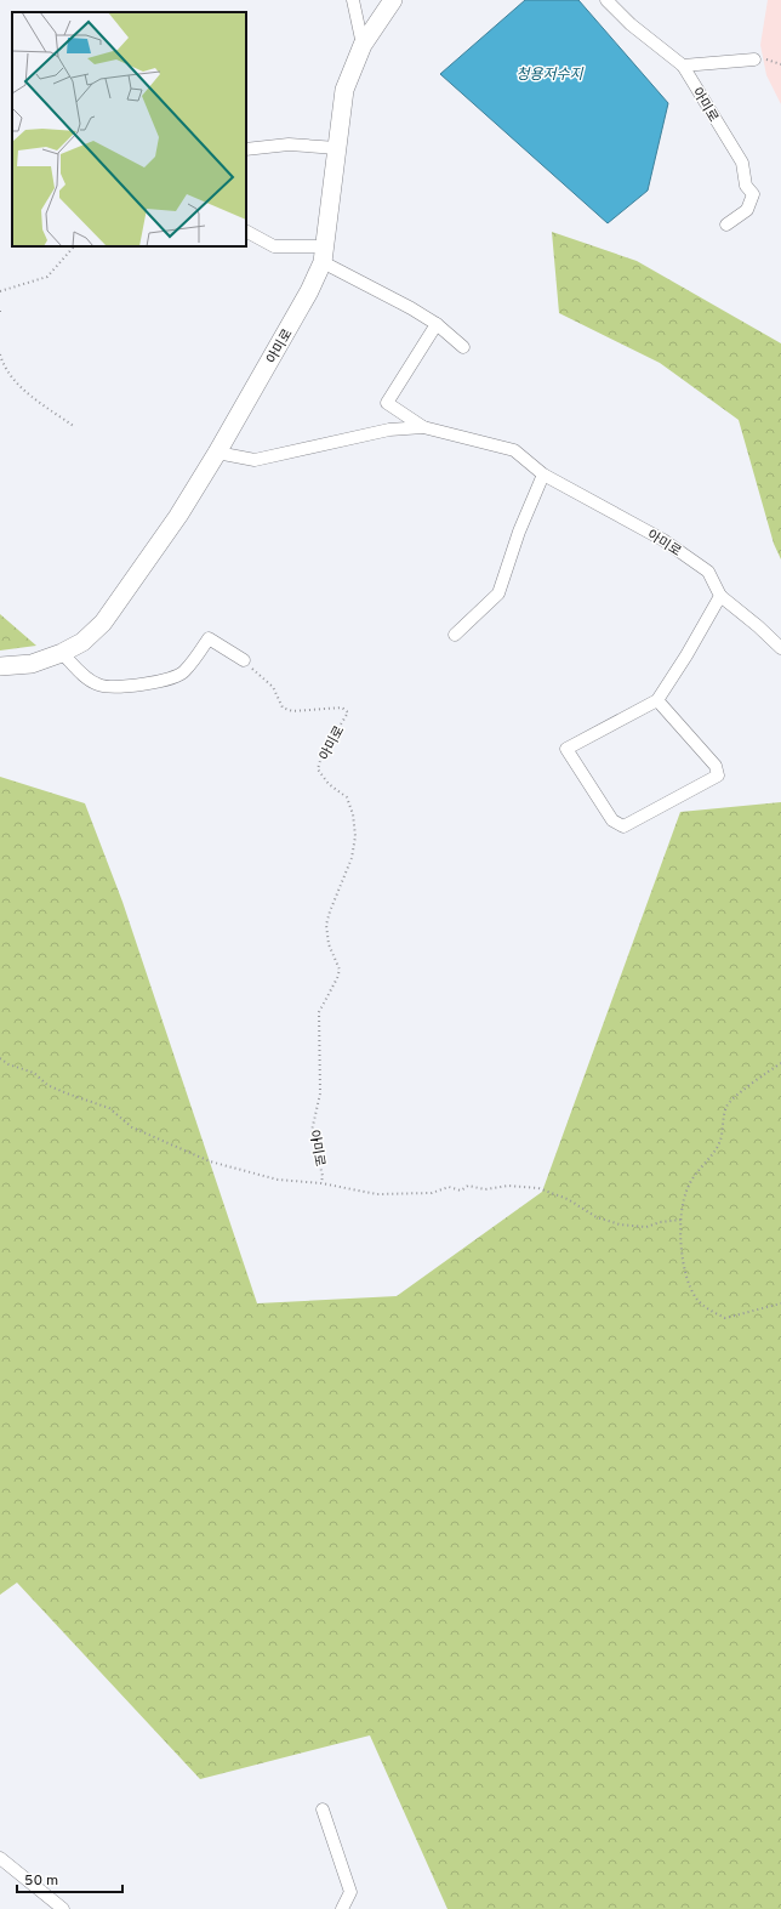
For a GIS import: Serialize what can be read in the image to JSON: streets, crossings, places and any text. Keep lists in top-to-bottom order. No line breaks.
{"streets":{"main road":["아미로"]},"water":["청용저수지"],"scale_bar":"50 m"}
